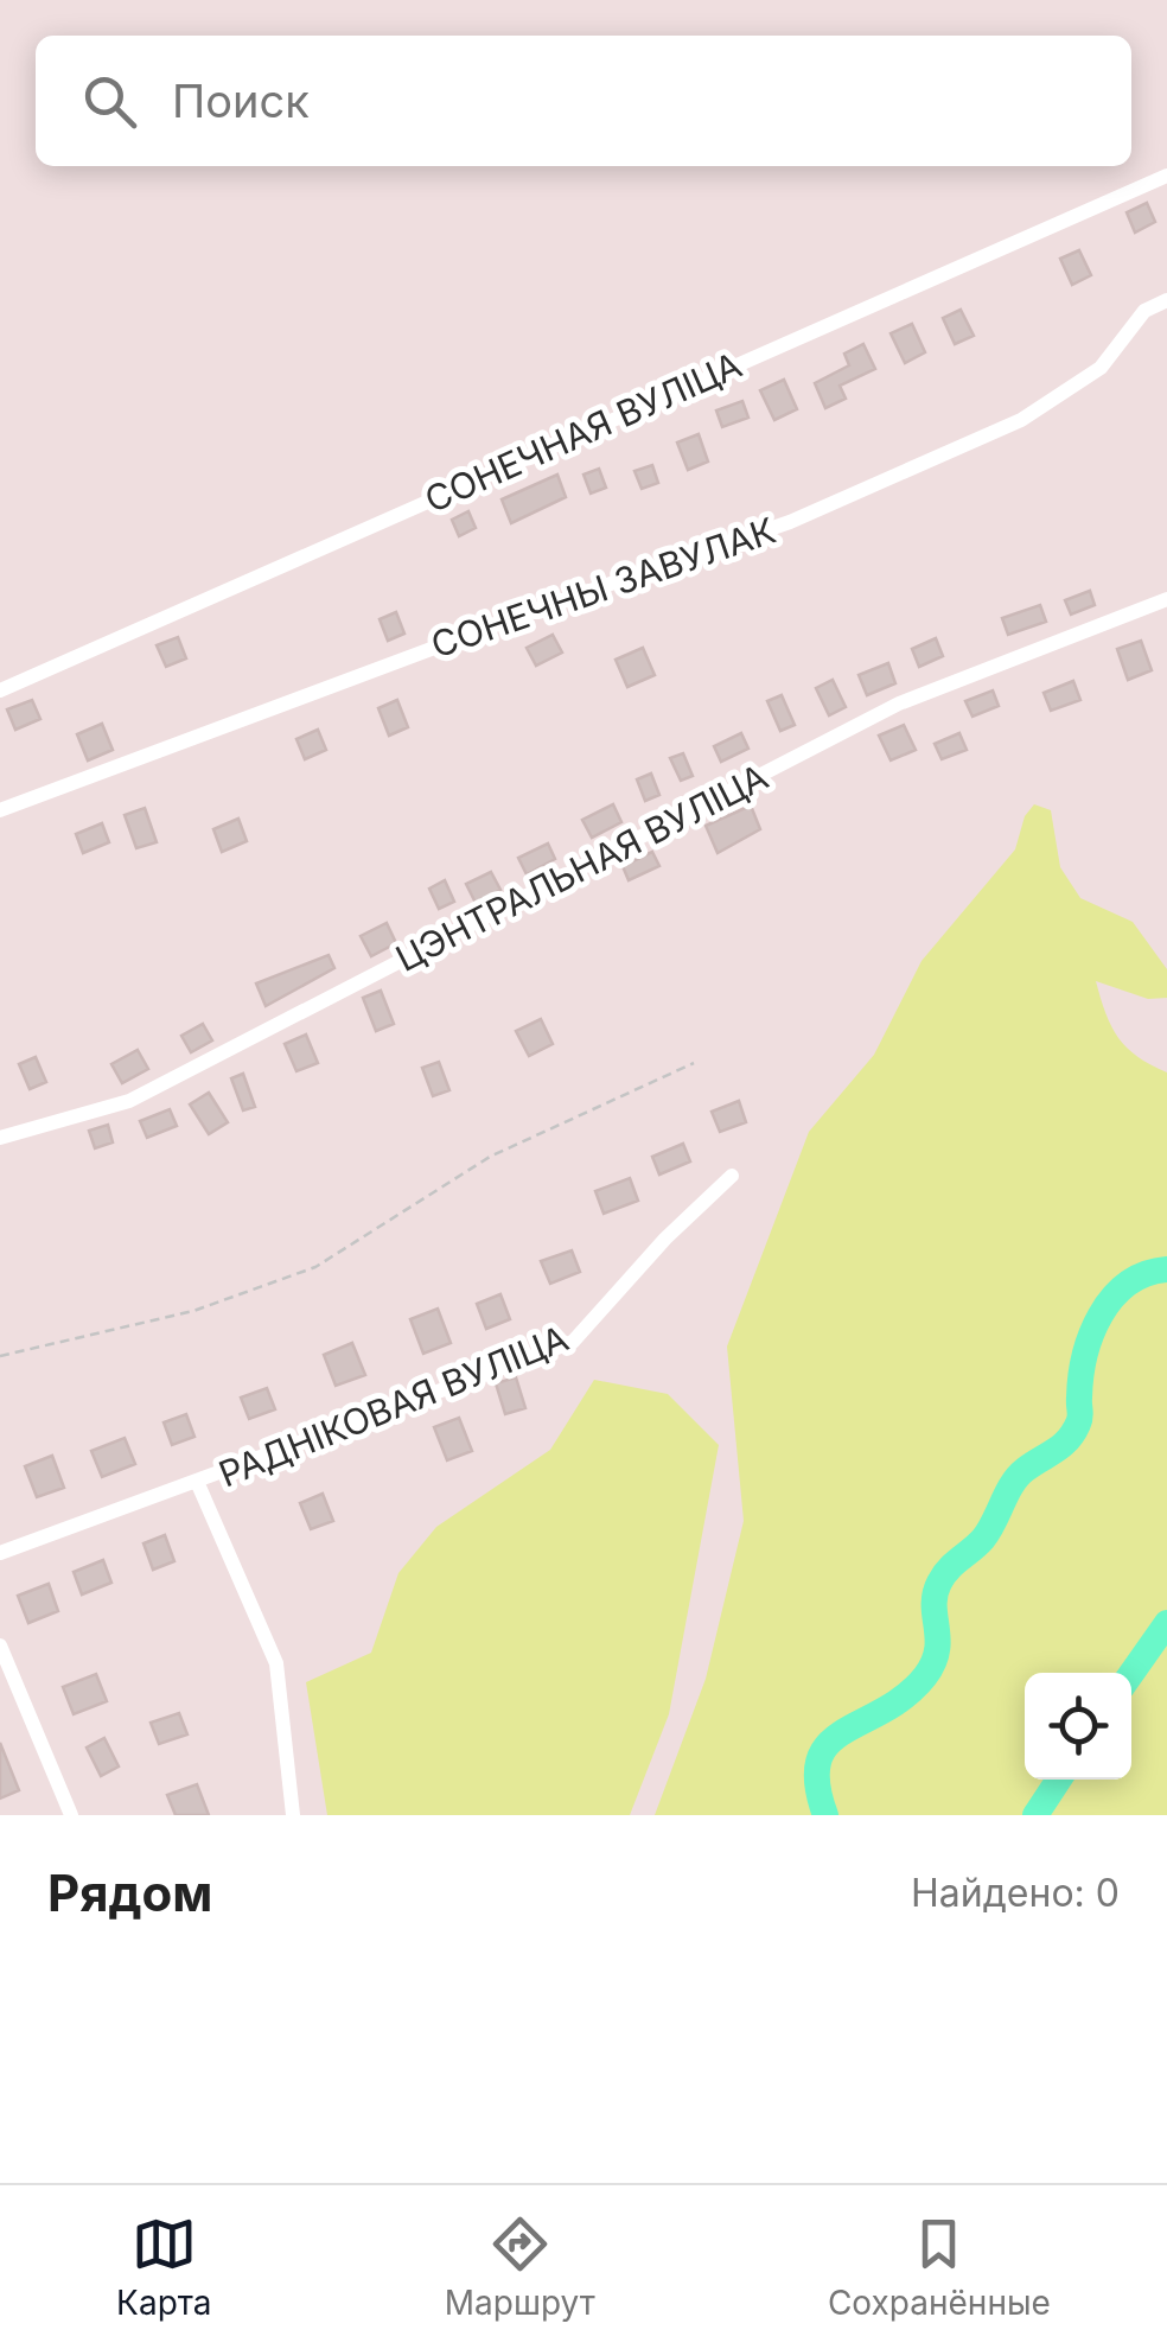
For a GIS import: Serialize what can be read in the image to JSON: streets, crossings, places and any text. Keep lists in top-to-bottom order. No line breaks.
{"streets":{"street":["СОНЕЧНАЯ ВУЛІЦА","СОНЕЧНЫ ЗАВУЛАК","ЦЭНТРАЛЬНАЯ ВУЛІЦА","РАДНІКОВАЯ ВУЛІЦА"]},"page":{"search":"Поиск","heading":["Рядом","Найдено: 0"],"nav":["Карта","Маршрут","Сохранённые"]}}
